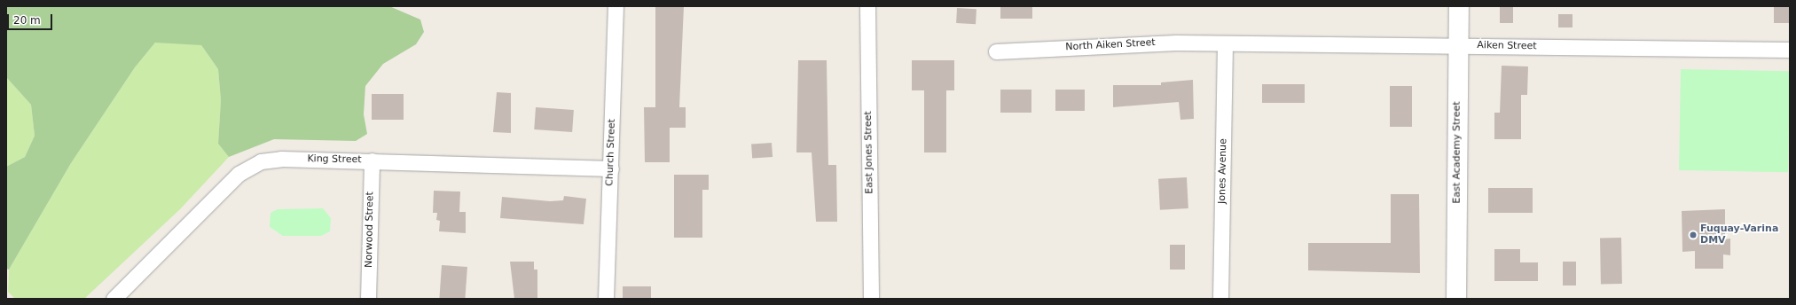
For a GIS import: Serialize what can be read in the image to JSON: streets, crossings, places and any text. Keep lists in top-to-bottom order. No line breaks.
{"streets":{"street":["North Aiken Street","Aiken Street","Church Street","East Jones Street","East Academy Street","King Street","Jones Avenue","Norwood Street"]},"crossings":[["North Aiken Street","Aiken Street"],["North Aiken Street","Jones Avenue"],["Aiken Street","East Academy Street"],["Aiken Street","Jones Avenue"],["Church Street","King Street"],["King Street","Norwood Street"]],"places":["Fuquay-Varina DMV"],"scale_bar":"20 m"}
